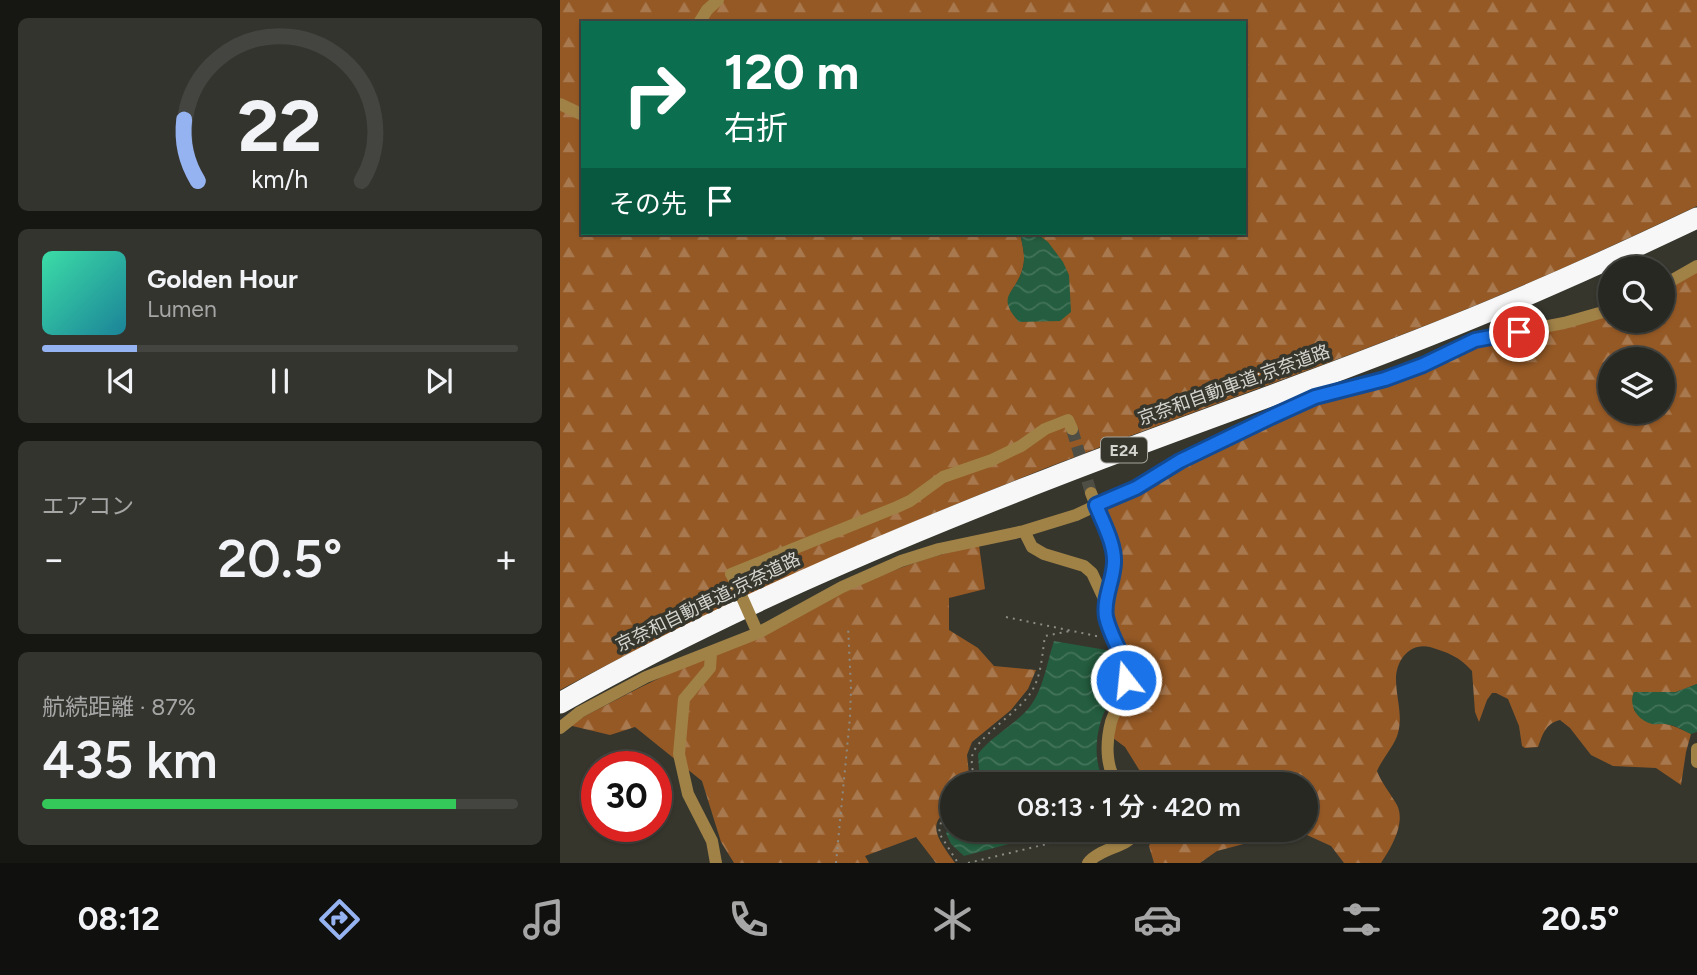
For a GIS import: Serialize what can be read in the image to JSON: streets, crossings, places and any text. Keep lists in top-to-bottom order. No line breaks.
{"streets":{"highway":["京奈和自動車道;京奈道路","E24"]},"page":{"turn":["120 m","右折"],"then":"その先","song":["Golden Hour","Lumen"],"tile":["エアコン",["航続距離 · 87%","435 km"]],"heat":["−","20.5°","+"],"limit":"30","trip":"08:13 · 1 分 · 420 m","tabs":["08:12","20.5°"],"gauge":["22","km/h"]}}
